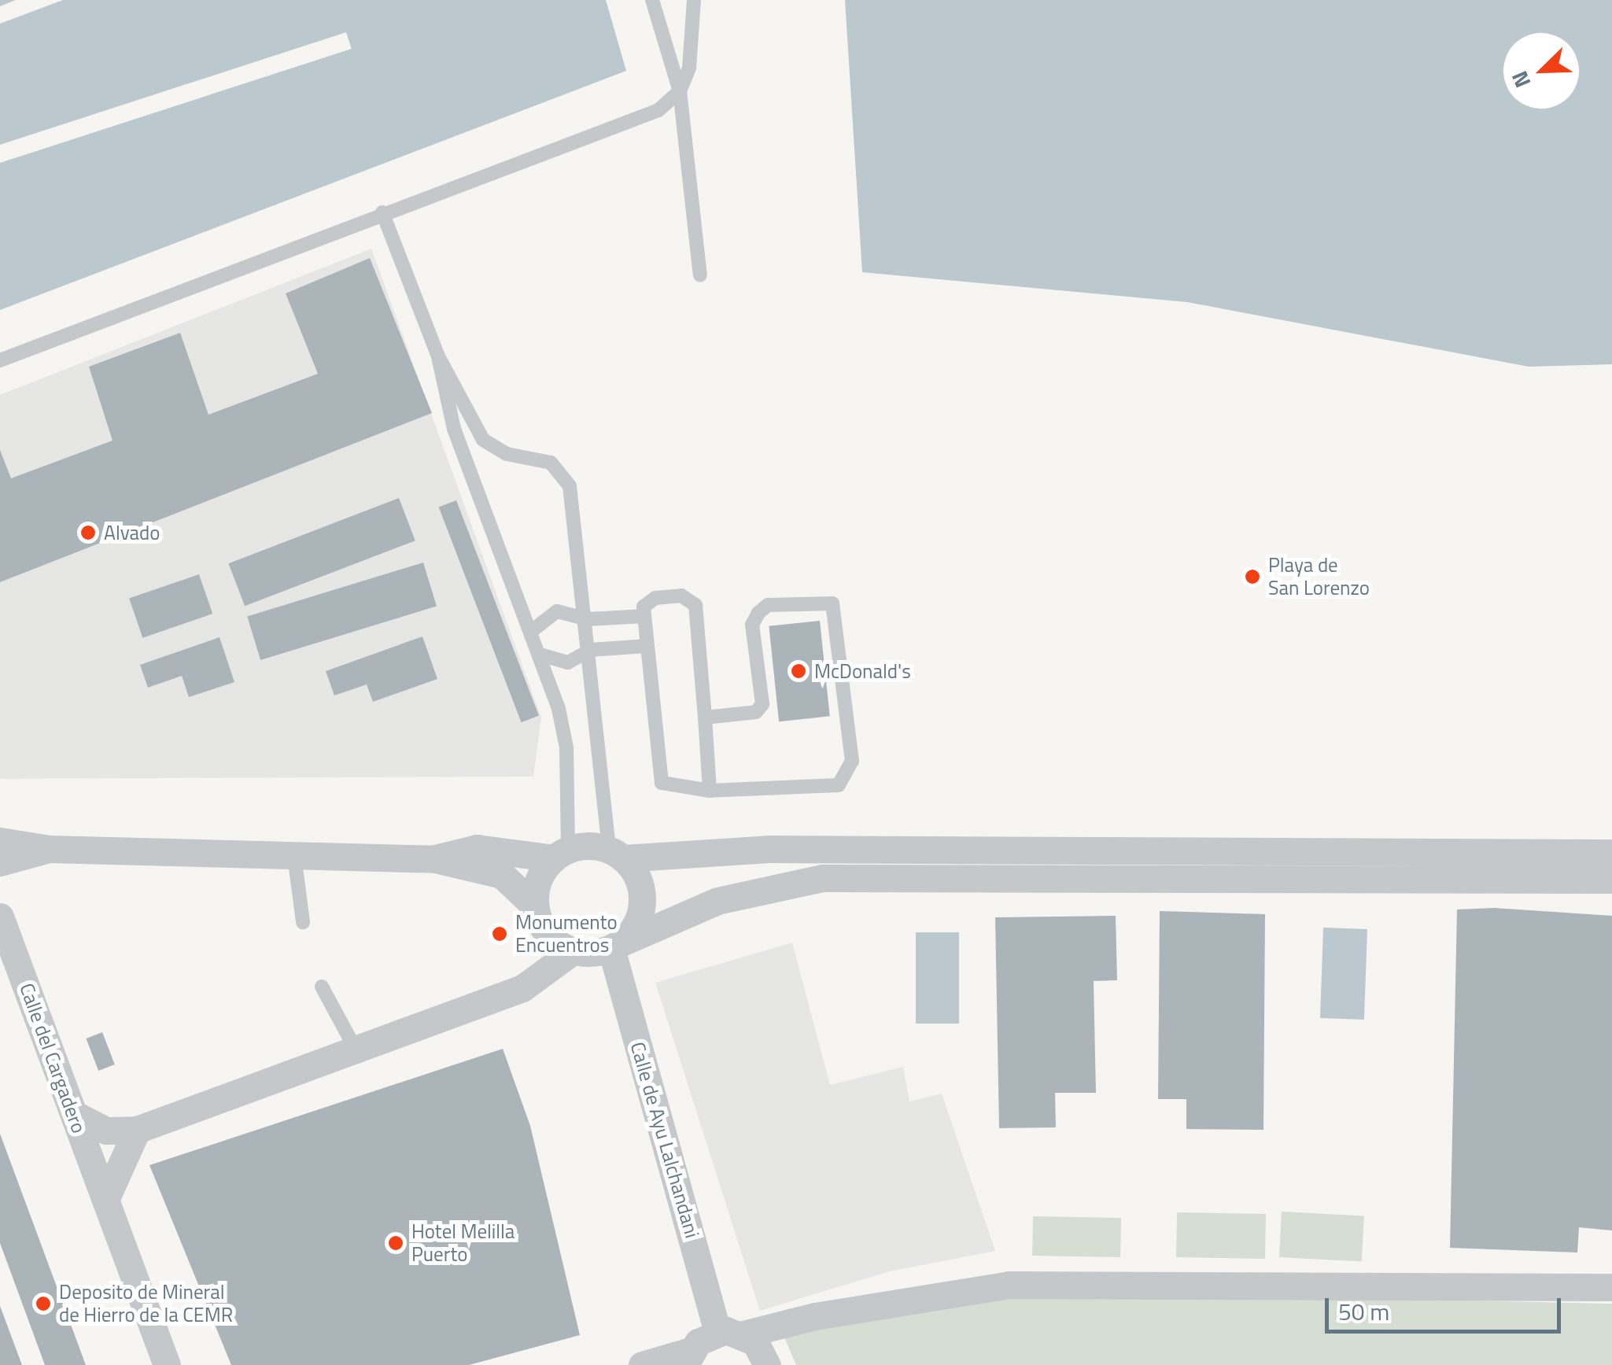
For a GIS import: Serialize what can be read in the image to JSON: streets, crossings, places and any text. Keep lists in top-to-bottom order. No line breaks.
{"streets":{"street":["Calle del Cargadero","Calle de Ayu Lalchandani"]},"places":["Alvado","Playa de San Lorenzo","McDonald's","Monumento Encuentros","Hotel Melilla Puerto","Deposito de Mineral de Hierro de la CEMR"],"scale_bar":"50 m","north":"bottom left"}
